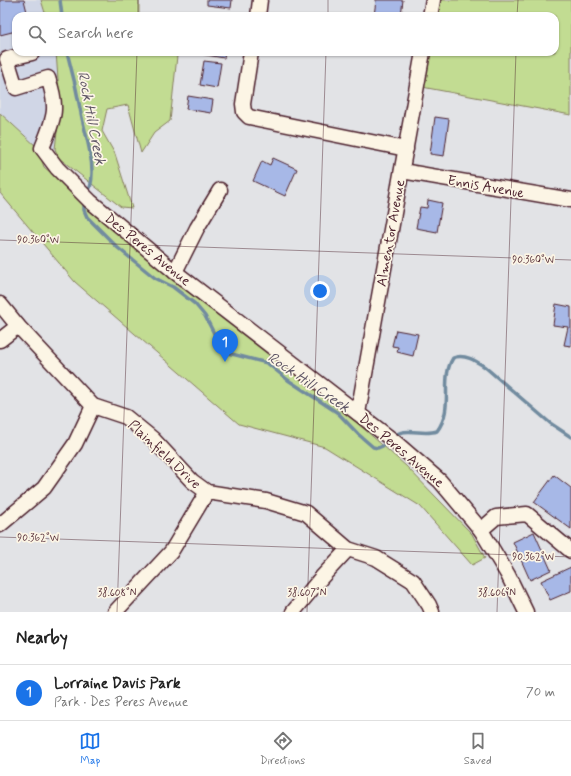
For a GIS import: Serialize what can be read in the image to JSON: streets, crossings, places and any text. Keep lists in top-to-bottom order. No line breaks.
{"streets":{"street":["Ennis Avenue","Almentor Avenue","Des Peres Avenue","Plainfield Drive"]},"crossings":[["Ennis Avenue","Almentor Avenue"],["Almentor Avenue","Des Peres Avenue"]],"water":["Rock Hill Creek"],"page":{"search":"Search here","pins":"1","heading":"Nearby","list":[{"mark":"1","name":"Lorraine Davis Park","note":"Park · Des Peres Avenue","value":"70 m"}],"nav":["Map","Directions","Saved"]},"coordinates":["90.360°W","90.362°W","38.608°N","38.607°N","38.606°N"]}
